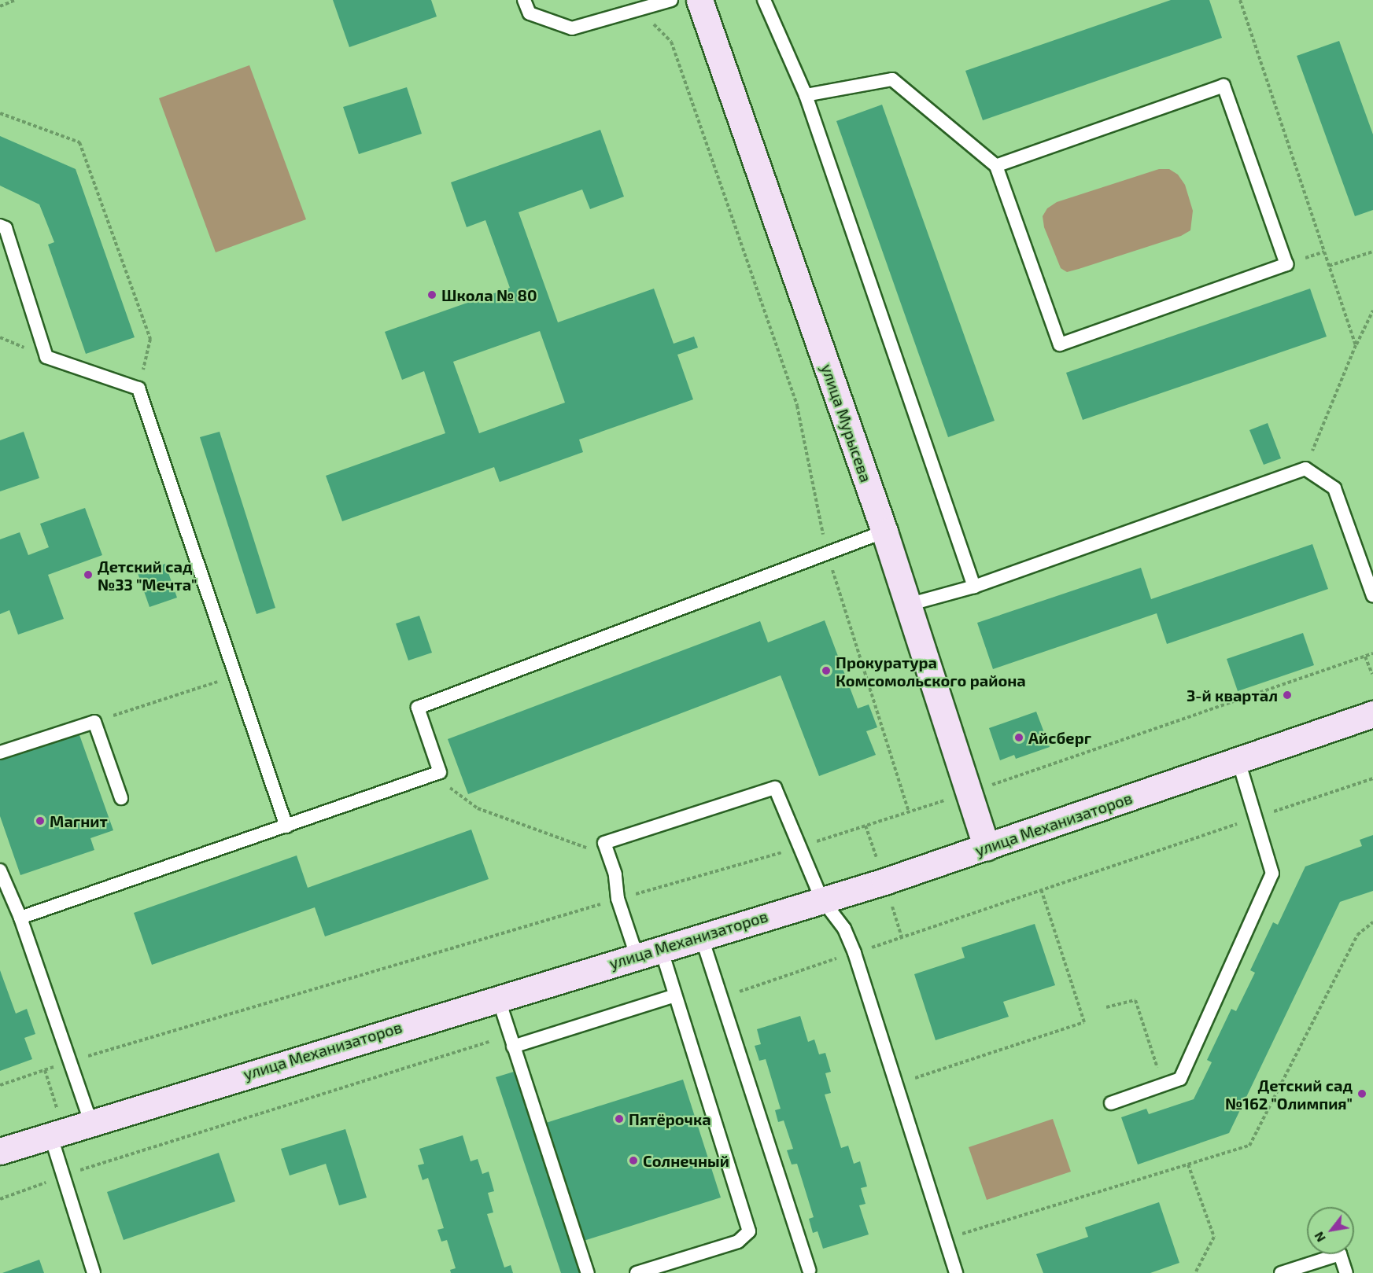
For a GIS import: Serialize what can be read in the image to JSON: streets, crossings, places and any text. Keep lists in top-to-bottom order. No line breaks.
{"streets":{"main road":["улица Мурысева","улица Механизаторов"]},"crossings":[["улица Мурысева","улица Механизаторов"]],"places":["Школа № 80","Детский сад №33 \"Мечта\"","Прокуратура Комсомольского района","3-й квартал","Айсберг","Магнит","Детский сад №162 \"Олимпия\"","Пятёрочка","Солнечный"],"north":"bottom left"}
